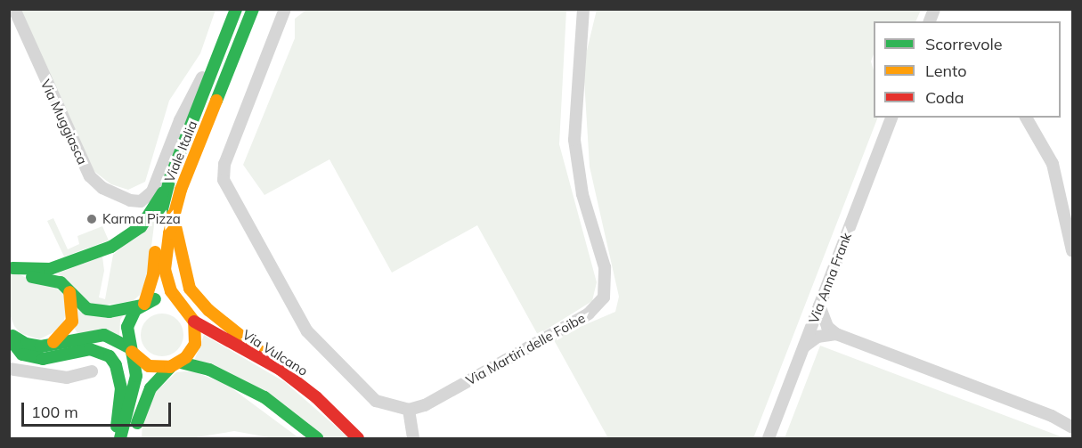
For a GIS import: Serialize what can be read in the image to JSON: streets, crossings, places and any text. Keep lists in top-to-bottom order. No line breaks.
{"streets":{"main road":["Viale Italia","Via Vulcano"],"street":["Via Muggiasca","Via Anna Frank","Via Martiri delle Foibe"]},"crossings":[["Via Muggiasca","Viale Italia"],["Viale Italia","Via Vulcano"]],"places":["Karma Pizza"],"legend":["Scorrevole","Lento","Coda"],"scale_bar":"100 m"}
